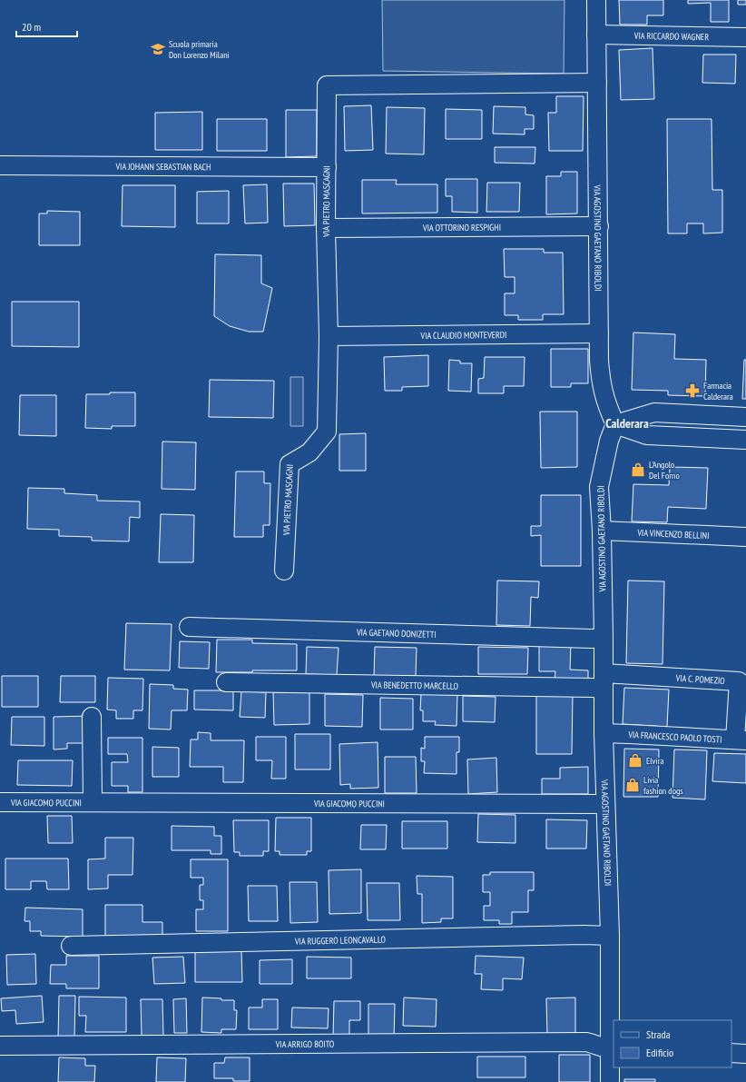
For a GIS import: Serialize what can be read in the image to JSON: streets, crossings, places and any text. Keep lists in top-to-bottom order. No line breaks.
{"streets":{"street":["VIA RICCARDO WAGNER","VIA JOHANN SEBASTIAN BACH","VIA PIETRO MASCAGNI","VIA OTTORINO RESPIGHI","VIA AGOSTINO GAETANO RIBOLDI","VIA CLAUDIO MONTEVERDI","VIA VINCENZO BELLINI","VIA GAETANO DONIZETTI","VIA C. POMEZIO","VIA BENEDETTO MARCELLO","VIA FRANCESCO PAOLO TOSTI","VIA GIACOMO PUCCINI","VIA RUGGERO LEONCAVALLO","VIA ARRIGO BOITO"]},"crossings":[["VIA RICCARDO WAGNER","VIA AGOSTINO GAETANO RIBOLDI"],["VIA JOHANN SEBASTIAN BACH","VIA PIETRO MASCAGNI"],["VIA PIETRO MASCAGNI","VIA OTTORINO RESPIGHI"],["VIA PIETRO MASCAGNI","VIA AGOSTINO GAETANO RIBOLDI"],["VIA PIETRO MASCAGNI","VIA CLAUDIO MONTEVERDI"],["VIA OTTORINO RESPIGHI","VIA AGOSTINO GAETANO RIBOLDI"],["VIA AGOSTINO GAETANO RIBOLDI","VIA CLAUDIO MONTEVERDI"],["VIA AGOSTINO GAETANO RIBOLDI","VIA VINCENZO BELLINI"],["VIA AGOSTINO GAETANO RIBOLDI","VIA GAETANO DONIZETTI"],["VIA AGOSTINO GAETANO RIBOLDI","VIA C. POMEZIO"],["VIA AGOSTINO GAETANO RIBOLDI","VIA BENEDETTO MARCELLO"],["VIA AGOSTINO GAETANO RIBOLDI","VIA FRANCESCO PAOLO TOSTI"],["VIA AGOSTINO GAETANO RIBOLDI","VIA GIACOMO PUCCINI"],["VIA AGOSTINO GAETANO RIBOLDI","VIA RUGGERO LEONCAVALLO"],["VIA AGOSTINO GAETANO RIBOLDI","VIA ARRIGO BOITO"],["VIA C. POMEZIO","VIA BENEDETTO MARCELLO"],["VIA C. POMEZIO","VIA FRANCESCO PAOLO TOSTI"]],"districts":["Calderara"],"places":{"school or university":["Scuola primaria Don Lorenzo Milani"],"pharmacy":["Farmacia Calderara"],"shop":["L'Angolo Del Forno","Elvira","Livia fashion dogs"]},"legend":["Strada","Edificio"],"scale_bar":"20 m"}
